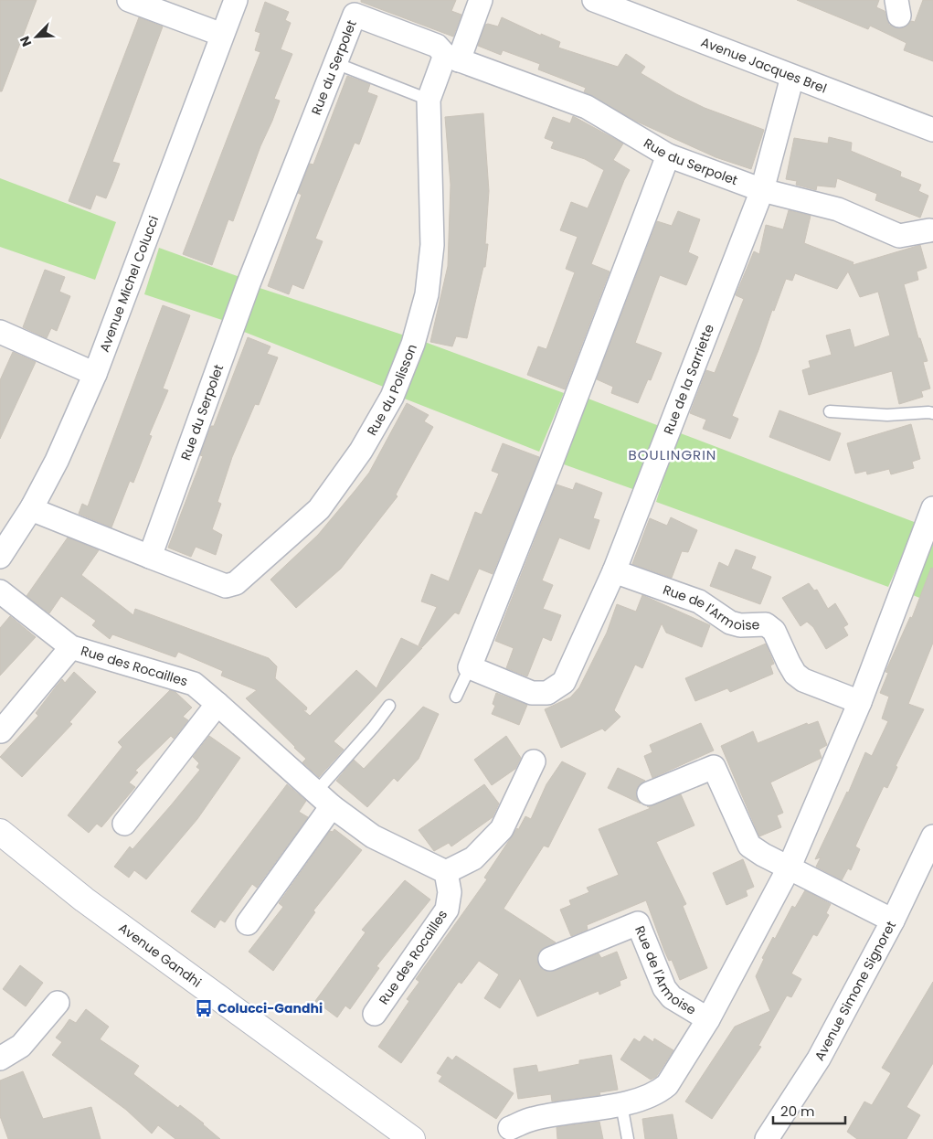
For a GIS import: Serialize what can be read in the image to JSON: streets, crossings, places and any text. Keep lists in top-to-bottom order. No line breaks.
{"streets":{"main road":["Avenue Gandhi"],"street":["Avenue Jacques Brel","Rue du Serpolet","Avenue Michel Colucci","Rue de la Sarriette","Rue du Polisson","Rue de l'Armoise","Rue des Rocailles","Avenue Simone Signoret"]},"crossings":[["Avenue Jacques Brel","Rue de la Sarriette"],["Rue du Serpolet","Rue de la Sarriette"],["Rue du Serpolet","Rue du Polisson"],["Rue de la Sarriette","Rue de l'Armoise"]],"districts":["BOULINGRIN"],"places":{"bus stop":["Colucci-Gandhi"]},"scale_bar":"20 m","north":"bottom left"}
